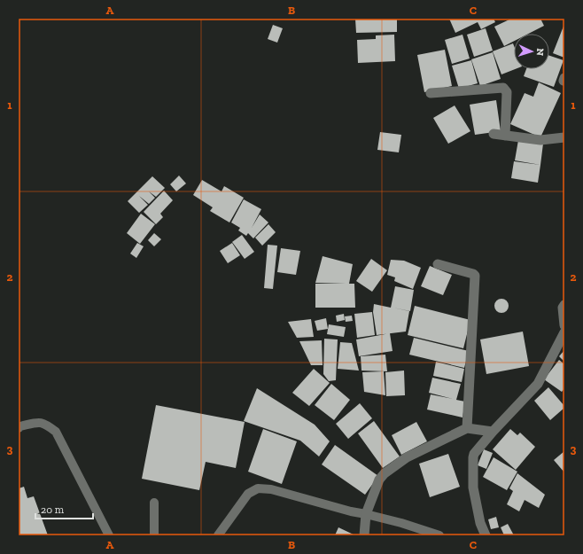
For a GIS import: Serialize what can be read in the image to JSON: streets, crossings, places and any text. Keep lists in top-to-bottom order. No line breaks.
{"scale_bar":"20 m","north":"right","grid":{"columns":["A","B","C"],"rows":["1","2","3"]}}
